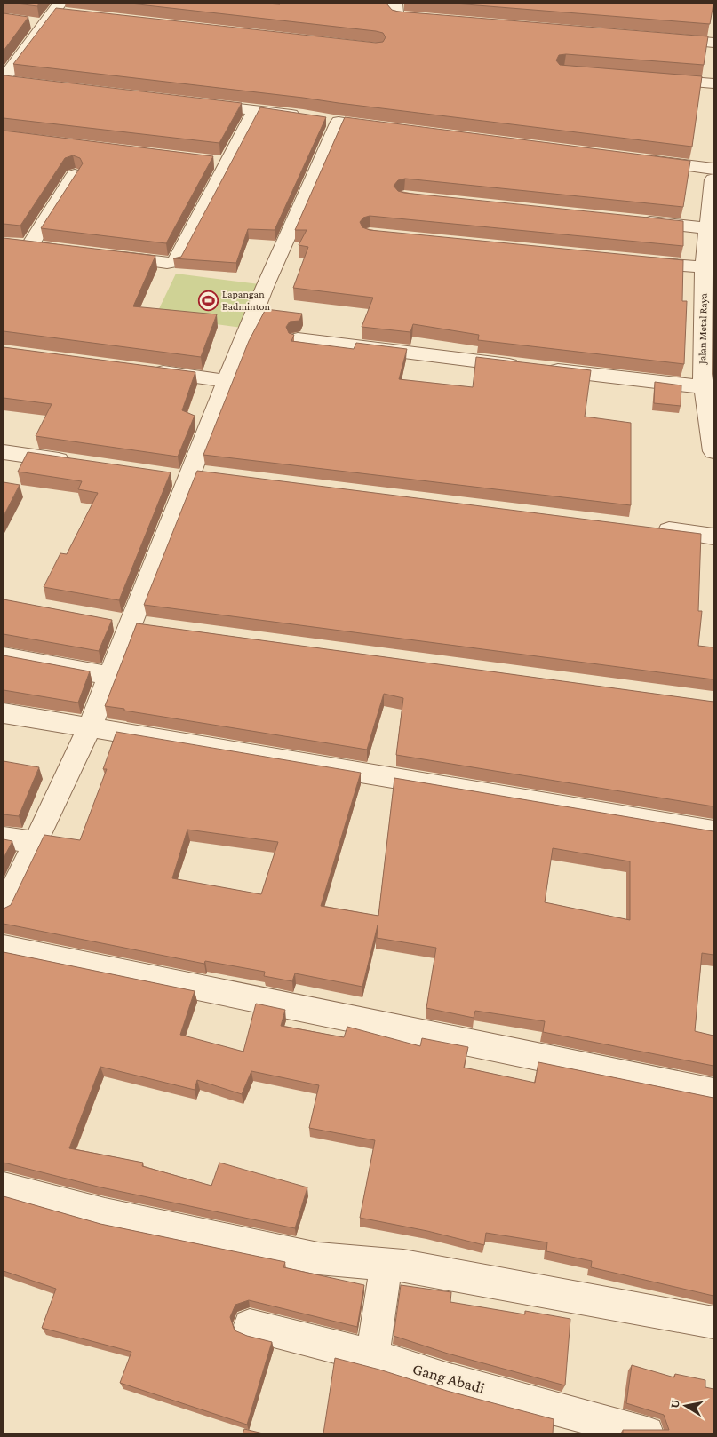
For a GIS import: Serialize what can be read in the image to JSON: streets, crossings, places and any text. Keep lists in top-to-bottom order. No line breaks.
{"streets":{"street":["Jalan Metal Raya","Gang Abadi"]},"places":{"sports":["Lapangan Badminton"]},"north":"left"}
